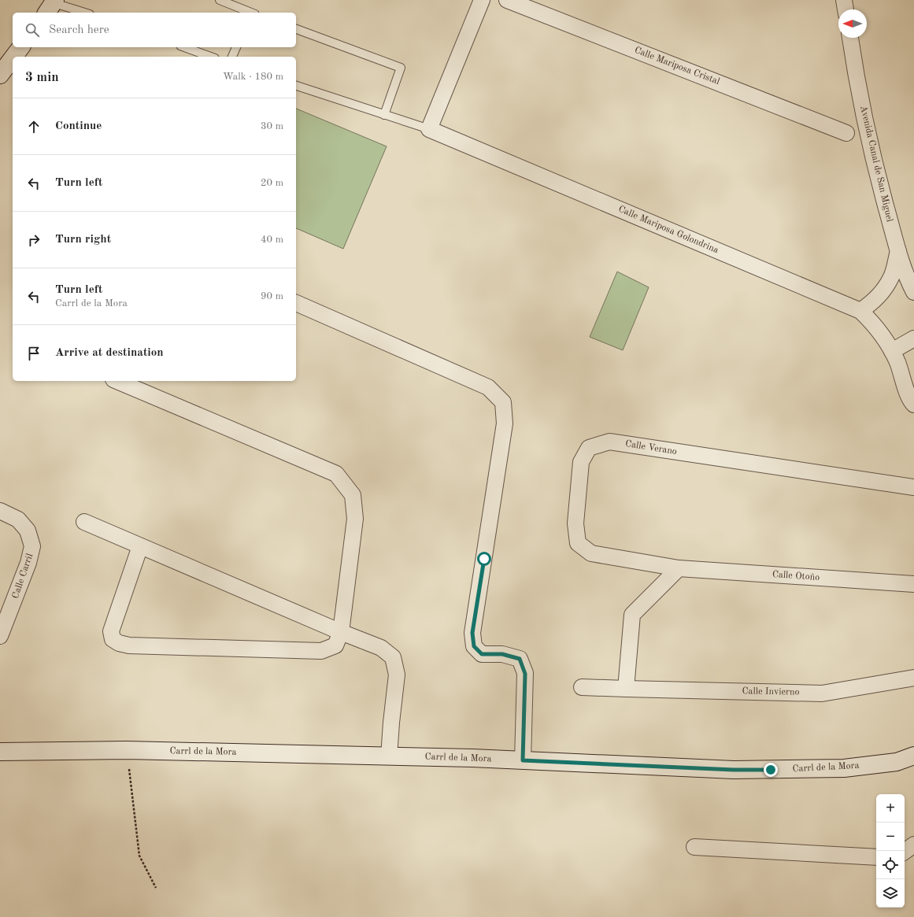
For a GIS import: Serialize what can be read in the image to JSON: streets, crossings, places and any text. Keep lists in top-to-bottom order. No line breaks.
{"streets":{"street":["Calle Mariposa Cristal","Avenida Canal de San Miguel","Calle Mariposa Golondrina","Calle Verano","Calle Carril","Calle Otoño","Calle Invierno","Carrl de la Mora"]},"crossings":[["Calle Verano","Calle Otoño"]],"north":"left","page":{"search":"Search here","heading":["3 min","Walk · 180 m"],"list":[["Continue","30 m"],["Turn left","20 m"],["Turn right","40 m"],["Turn left","Carrl de la Mora","90 m"],"Arrive at destination"],"map_buttons":["+","−"]}}
